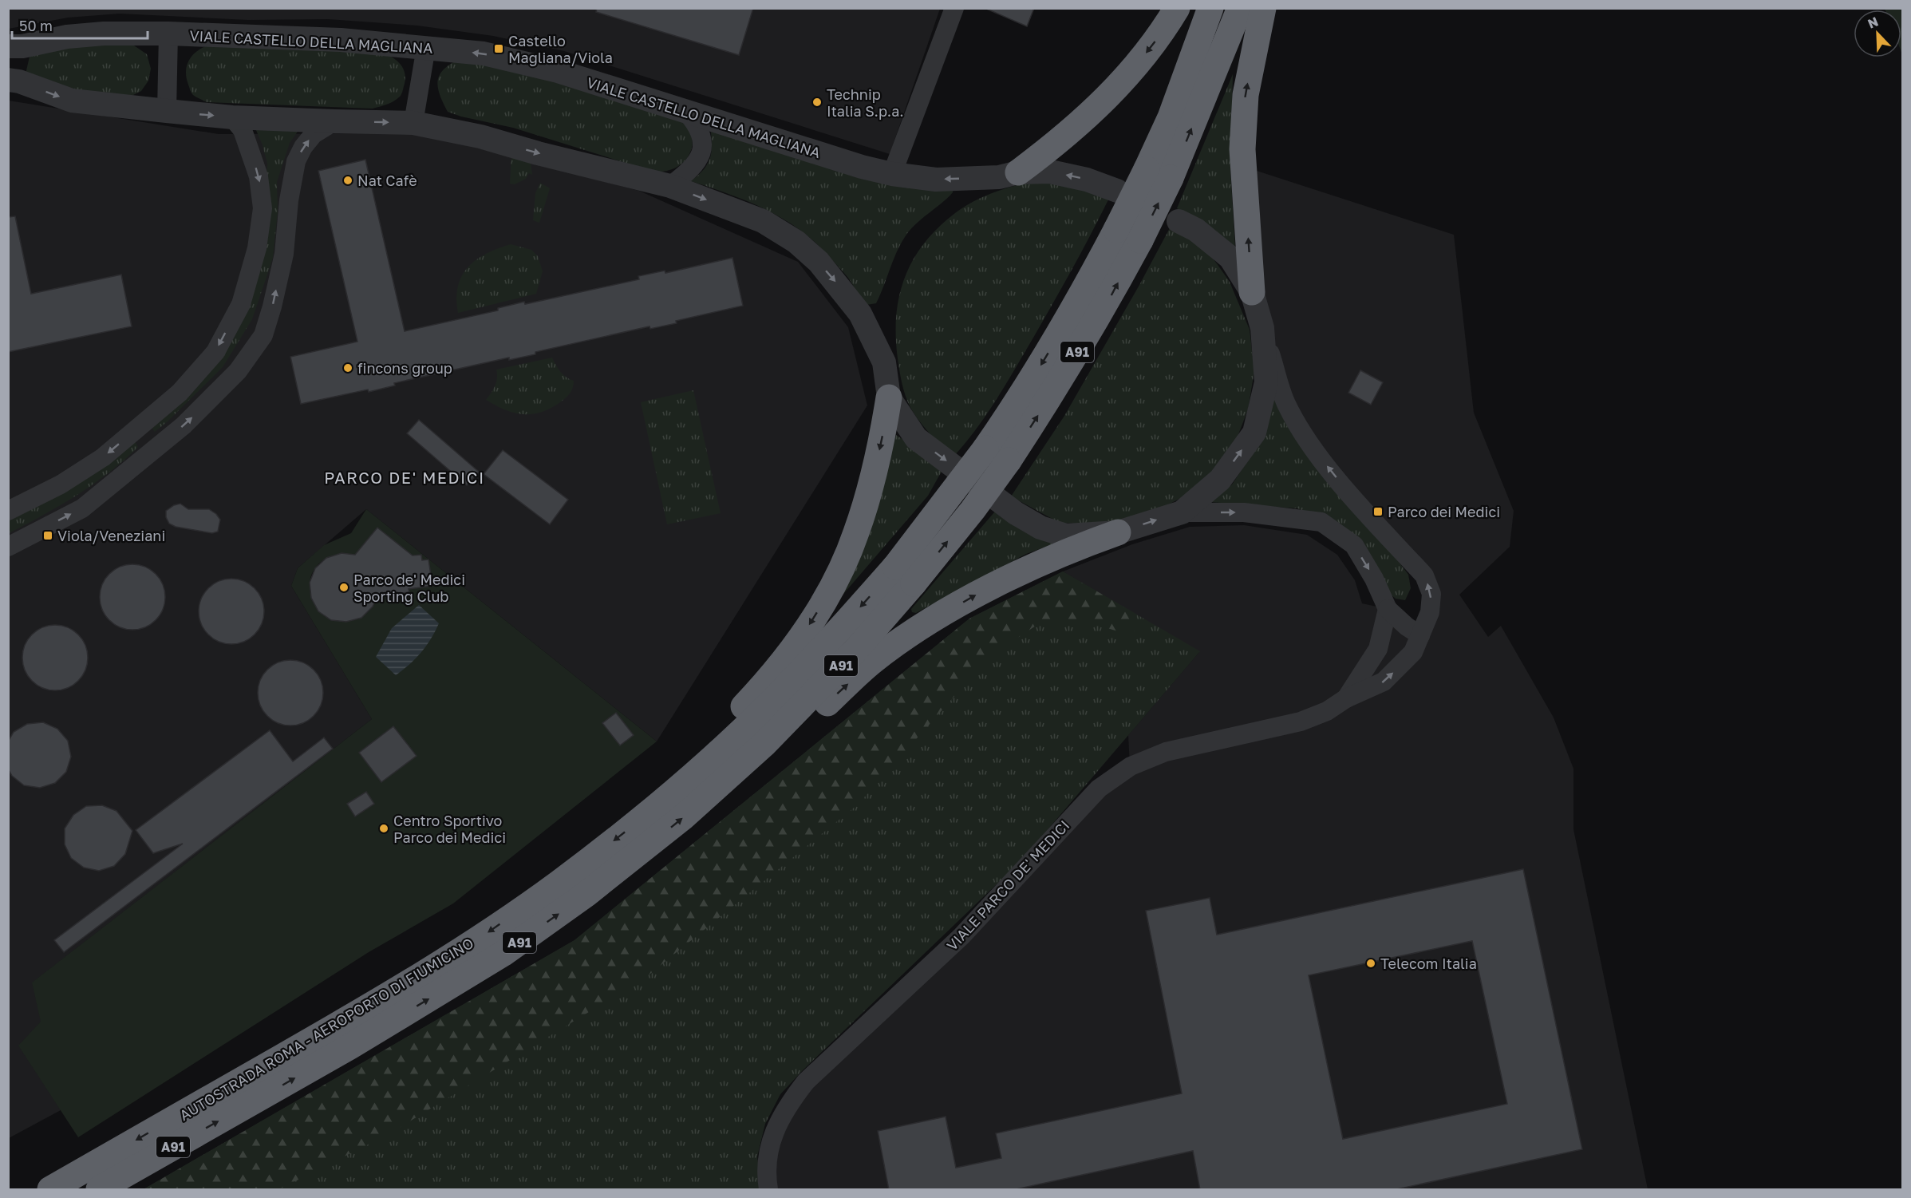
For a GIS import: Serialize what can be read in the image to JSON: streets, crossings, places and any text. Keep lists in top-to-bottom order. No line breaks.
{"streets":{"highway":["A91","AUTOSTRADA ROMA - AEROPORTO DI FIUMICINO"],"street":["VIALE CASTELLO DELLA MAGLIANA","VIALE PARCO DE' MEDICI"]},"districts":["PARCO DE' MEDICI"],"places":{"transit":["Castello Magliana/Viola","Parco dei Medici","Viola/Veneziani"],"other":["Technip Italia S.p.a.","Nat Cafè","fincons group","Parco de' Medici Sporting Club","Centro Sportivo Parco dei Medici","Telecom Italia"]},"scale_bar":"50 m","north":"top left"}
